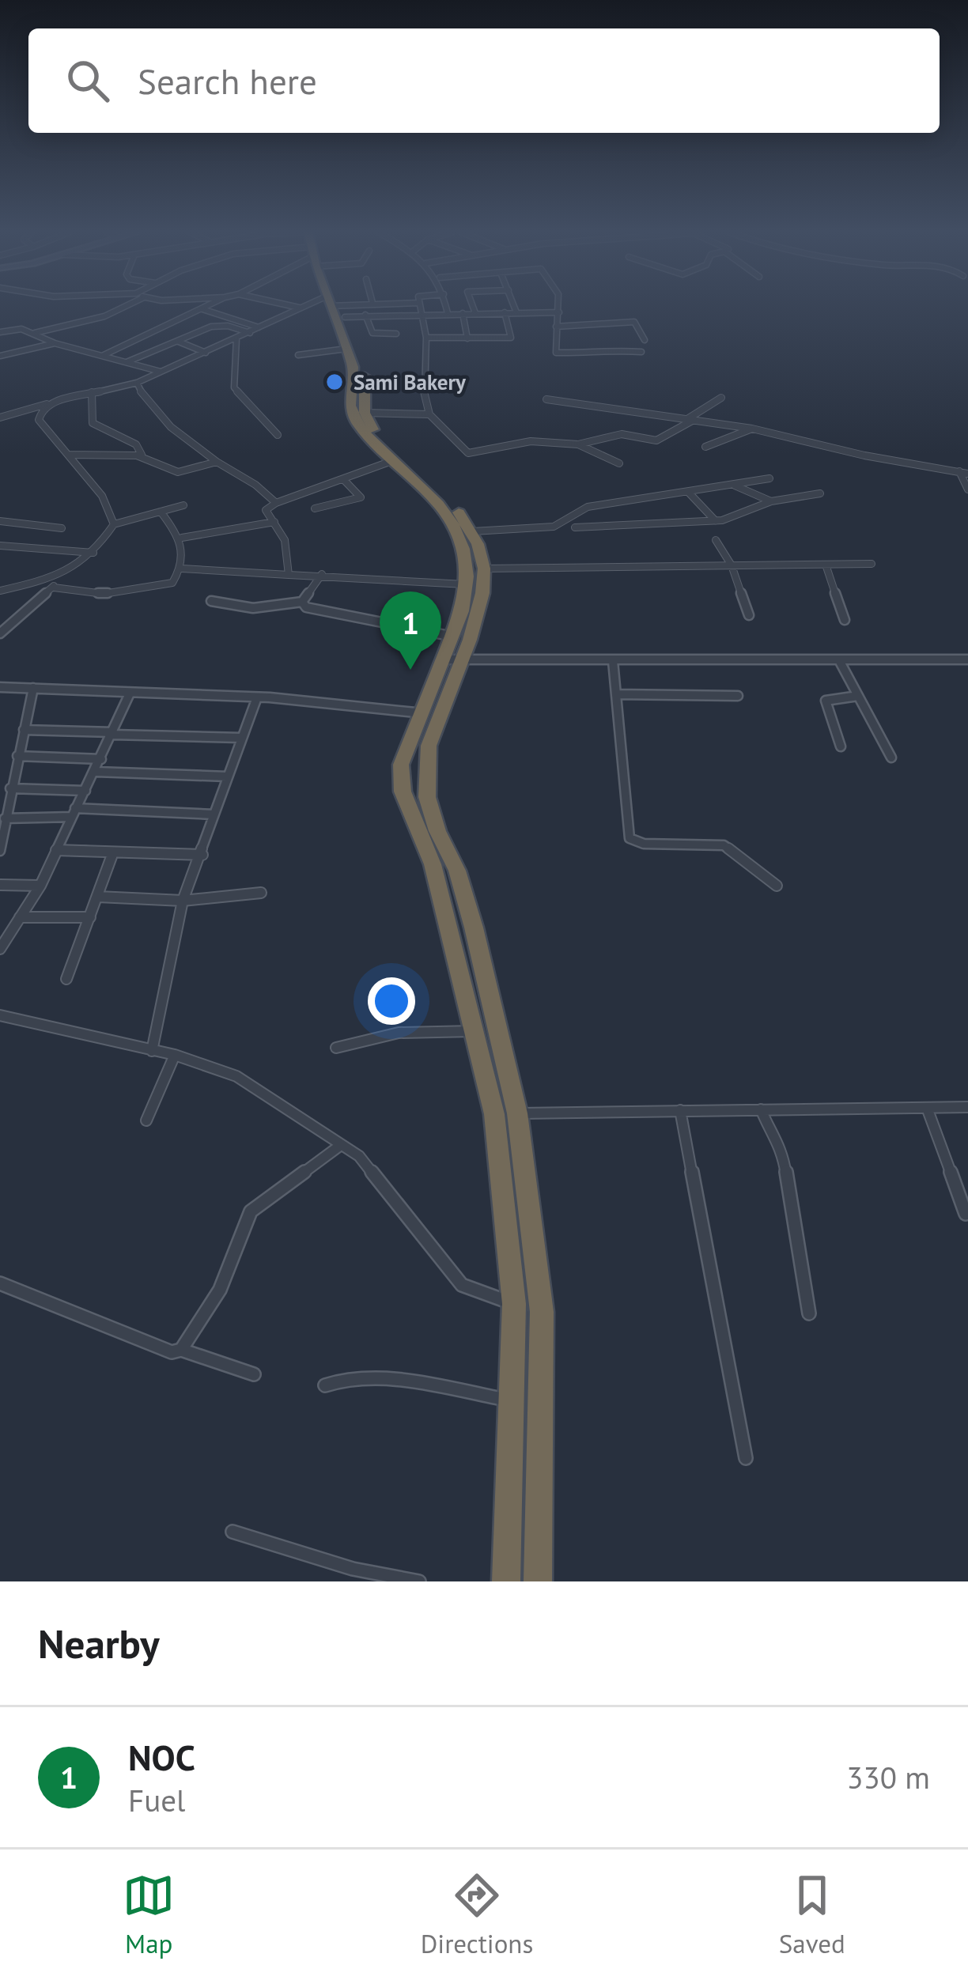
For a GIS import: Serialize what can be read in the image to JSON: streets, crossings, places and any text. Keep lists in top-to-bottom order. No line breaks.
{"places":["Sami Bakery"],"page":{"search":"Search here","pins":"1","heading":"Nearby","list":[{"mark":"1","name":"NOC","note":"Fuel","value":"330 m"}],"nav":["Map","Directions","Saved"]}}
